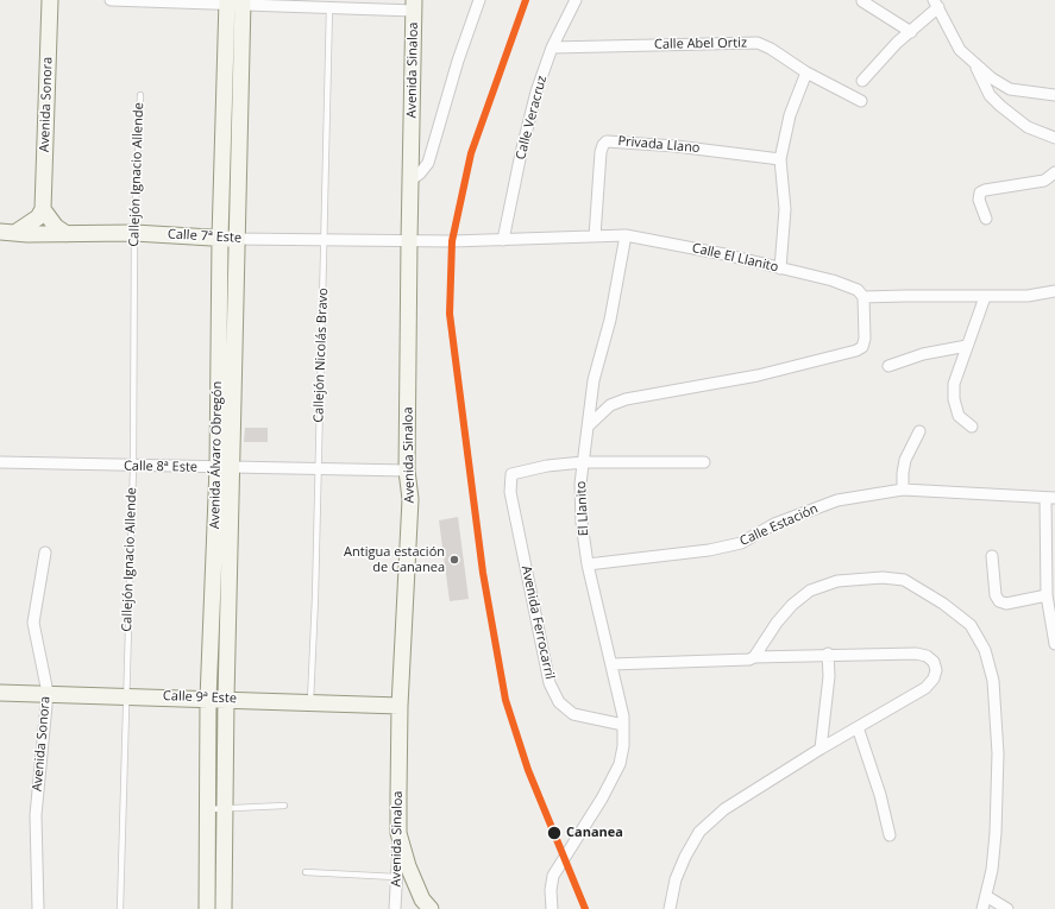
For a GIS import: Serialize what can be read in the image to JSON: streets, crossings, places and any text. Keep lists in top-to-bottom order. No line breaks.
{"streets":{"street":["Calle Abel Ortiz","Avenida Sinaloa","Avenida Sonora","Calle Veracruz","Privada Llano","Calle 7ª Este","Calle El Llanito","Avenida Álvaro Obregón","Calle 8ª Este","El Llanito","Calle Estación","Avenida Ferrocarril","Calle 9ª Este"],"lane":["Callejón Ignacio Allende","Callejón Nicolás Bravo"]},"crossings":[["Calle Abel Ortiz","Calle Veracruz"],["Avenida Sinaloa","Calle 7ª Este"],["Avenida Sinaloa","Calle El Llanito"],["Avenida Sinaloa","Calle 8ª Este"],["Avenida Sinaloa","Calle 9ª Este"],["Avenida Sonora","Calle 9ª Este"],["Calle Veracruz","Calle El Llanito"],["Privada Llano","Calle El Llanito"],["Callejón Ignacio Allende","Calle 7ª Este"],["Callejón Ignacio Allende","Calle 8ª Este"],["Callejón Ignacio Allende","Calle 9ª Este"],["Calle 7ª Este","Calle El Llanito"],["Calle 7ª Este","Callejón Nicolás Bravo"],["Calle 7ª Este","Avenida Álvaro Obregón"],["Calle El Llanito","El Llanito"],["Callejón Nicolás Bravo","Calle 8ª Este"],["Callejón Nicolás Bravo","Calle 9ª Este"],["Avenida Álvaro Obregón","Calle 8ª Este"],["Avenida Álvaro Obregón","Calle 9ª Este"],["El Llanito","Calle Estación"],["El Llanito","Avenida Ferrocarril"]],"places":["Antigua estación de Cananea","Cananea"]}
